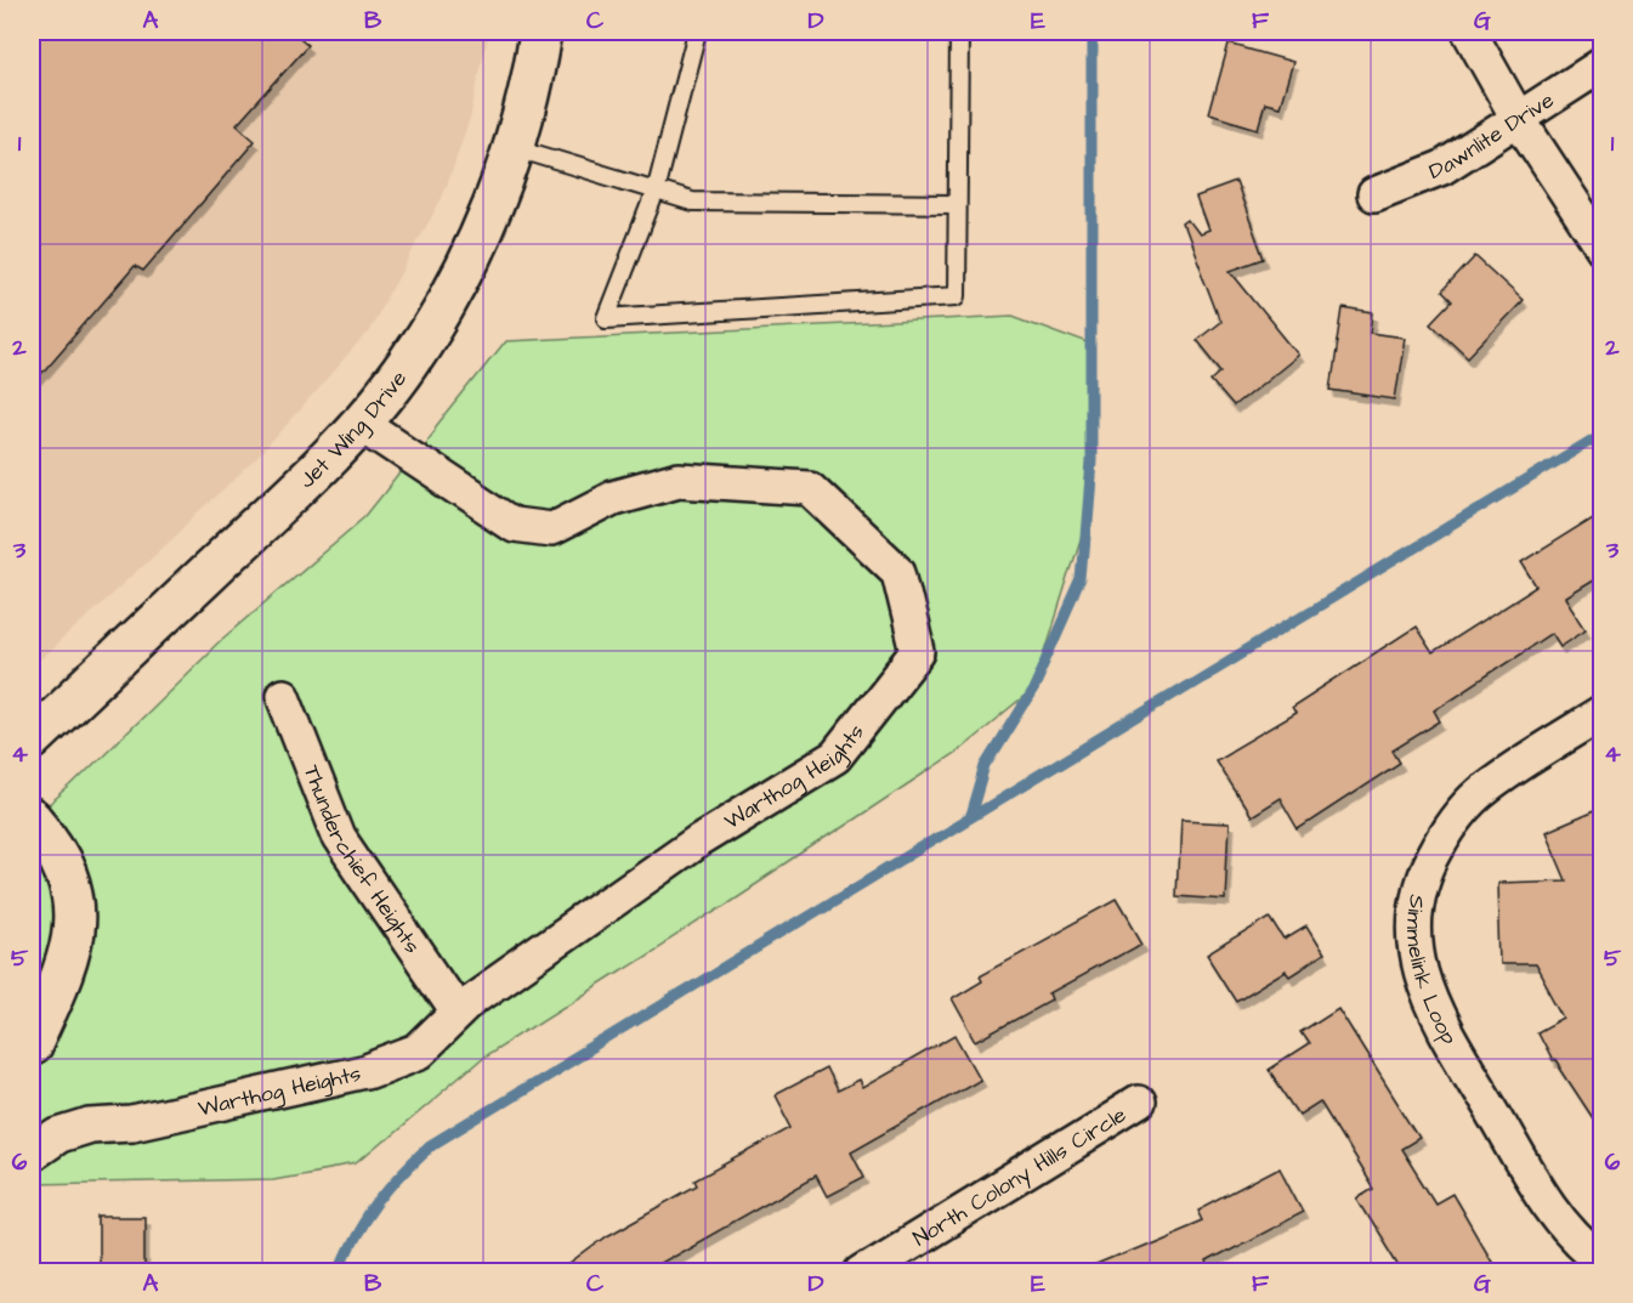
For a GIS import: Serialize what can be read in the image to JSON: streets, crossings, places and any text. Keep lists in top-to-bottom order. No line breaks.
{"streets":{"main road":["Jet Wing Drive"],"street":["Dawnlite Drive","Warthog Heights","Thunderchief Heights","Simmelink Loop","North Colony Hills Circle"]},"crossings":[["Jet Wing Drive","Warthog Heights"],["Warthog Heights","Thunderchief Heights"]],"grid":{"columns":["A","B","C","D","E","F","G"],"rows":["1","2","3","4","5","6"]}}
